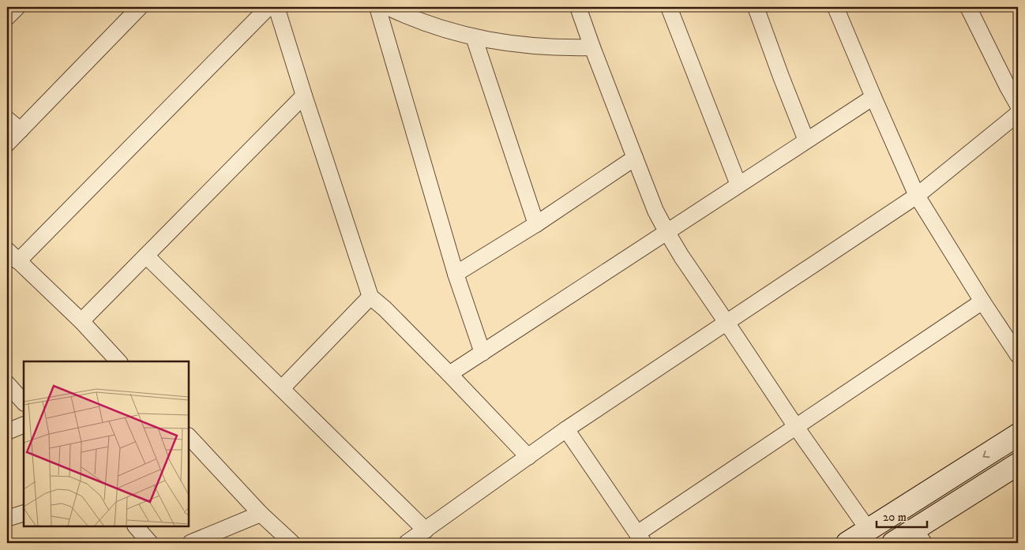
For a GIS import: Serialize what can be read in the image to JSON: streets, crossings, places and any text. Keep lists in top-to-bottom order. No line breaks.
{"scale_bar":"20 m"}
